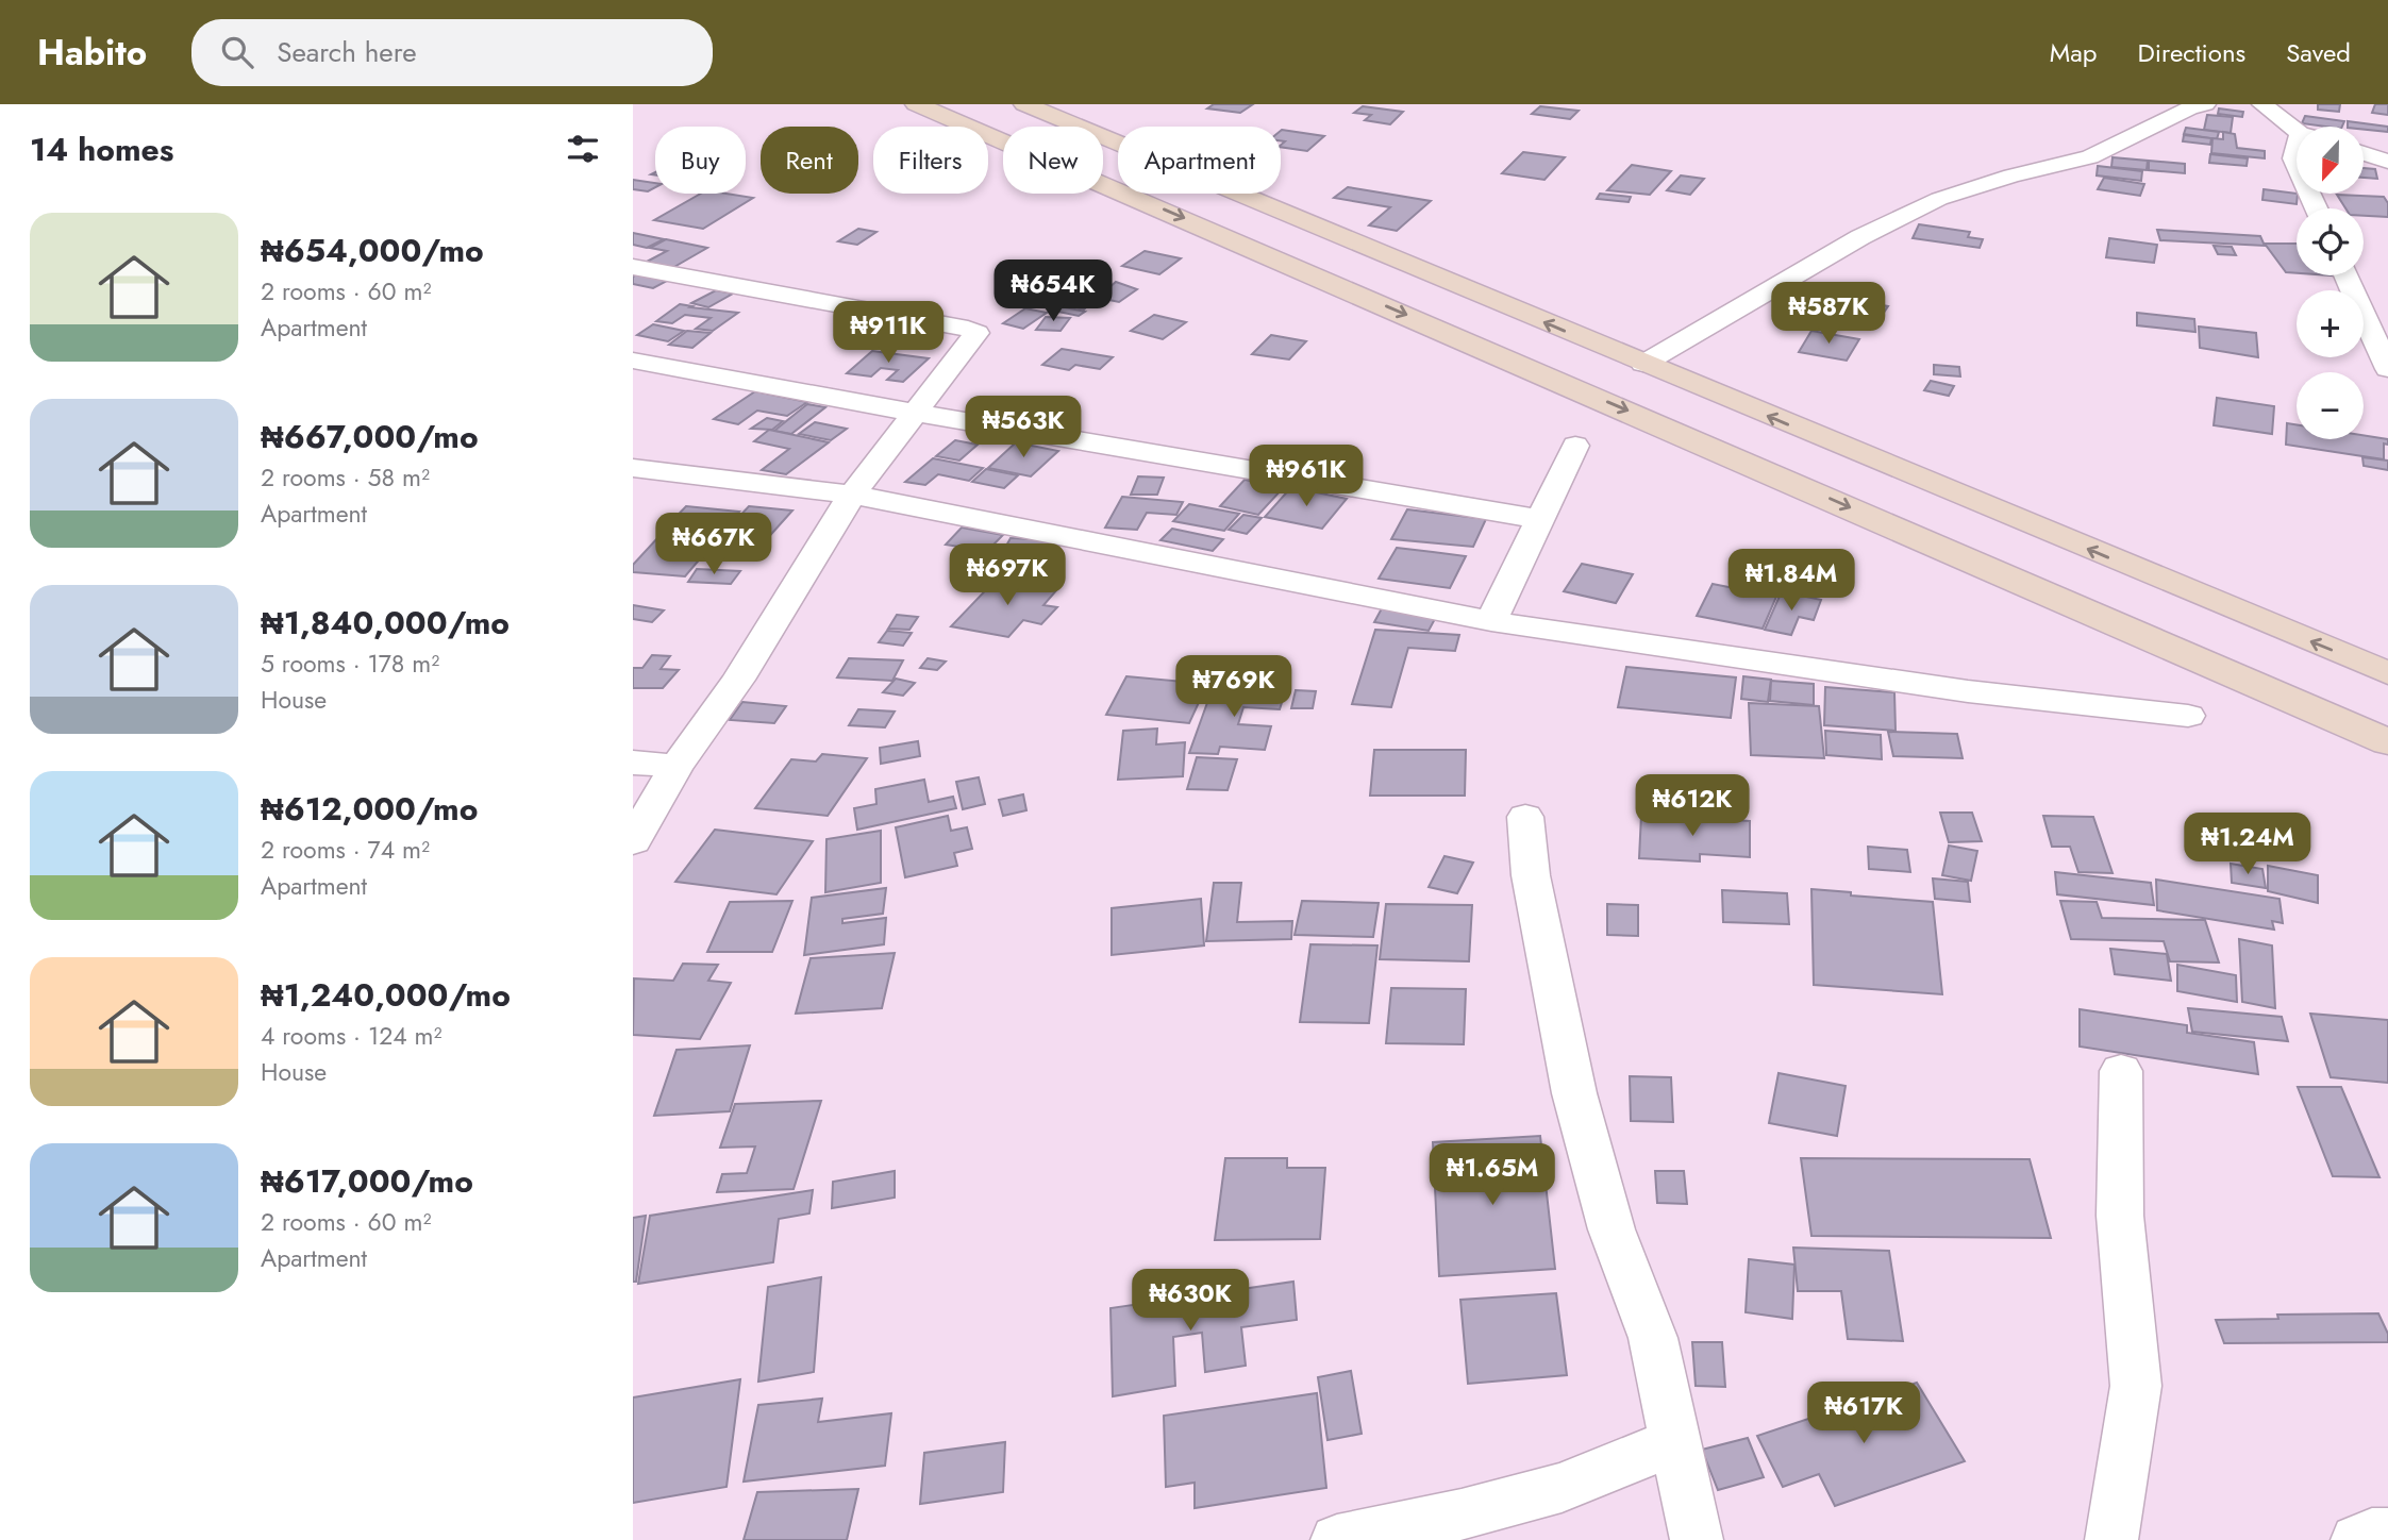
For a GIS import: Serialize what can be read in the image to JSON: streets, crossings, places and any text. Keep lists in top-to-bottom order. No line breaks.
{"north":"bottom","page":{"header":"Habito","search":"Search here","nav":["Map","Directions","Saved"],"heading":"14 homes","map_buttons":["+","−"],"chip":["Buy","Rent","Filters","New","Apartment"],"list":[{"name":"₦654,000/mo","note":"2 rooms · 60 m² · Apartment"},{"name":"₦667,000/mo","note":"2 rooms · 58 m² · Apartment"},{"name":"₦1,840,000/mo","note":"5 rooms · 178 m² · House"},{"name":"₦612,000/mo","note":"2 rooms · 74 m² · Apartment"},{"name":"₦1,240,000/mo","note":"4 rooms · 124 m² · House"},{"name":"₦617,000/mo","note":"2 rooms · 60 m² · Apartment"}],"price":["₦654K","₦587K","₦911K","₦563K","₦961K","₦667K","₦697K","₦1.84M","₦769K","₦612K","₦1.24M","₦1.65M","₦630K","₦617K"]}}
